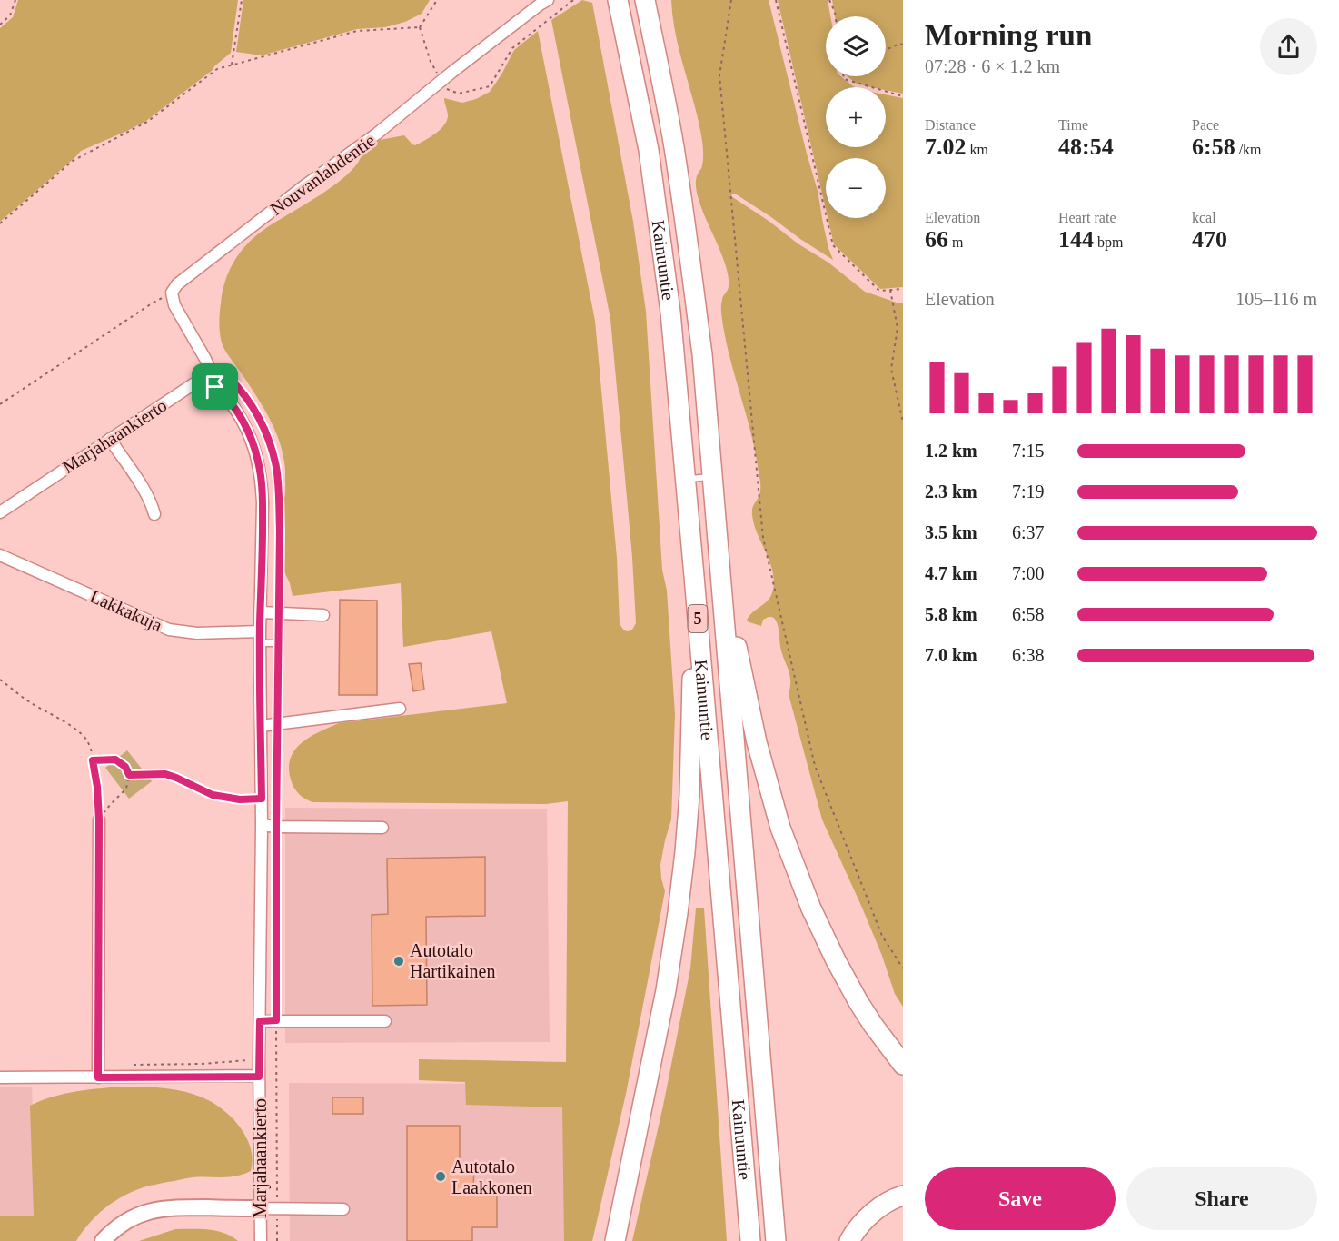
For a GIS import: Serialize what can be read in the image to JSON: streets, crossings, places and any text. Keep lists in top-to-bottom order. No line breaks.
{"streets":{"highway":["Kainuuntie","5"],"street":["Nouvanlahdentie","Marjahaankierto","Lakkakuja"]},"crossings":[["Marjahaankierto","Lakkakuja"]],"places":["Autotalo Hartikainen","Autotalo Laakkonen"],"page":{"heading":["Morning run","07:28 · 6 × 1.2 km"],"map_buttons":["+","−"],"stats":[["Distance","7.02 km"],["Time","48:54"],["Pace","6:58 /km"],["Elevation","66 m"],["Heart rate","144 bpm"],["kcal","470"]],"chart":["Elevation","105–116 m"],"list":[{"name":"1.2 km","note":"7:15"},{"name":"2.3 km","note":"7:19"},{"name":"3.5 km","note":"6:37"},{"name":"4.7 km","note":"7:00"},{"name":"5.8 km","note":"6:58"},{"name":"7.0 km","note":"6:38"}],"buttons":["Save","Share"]}}
